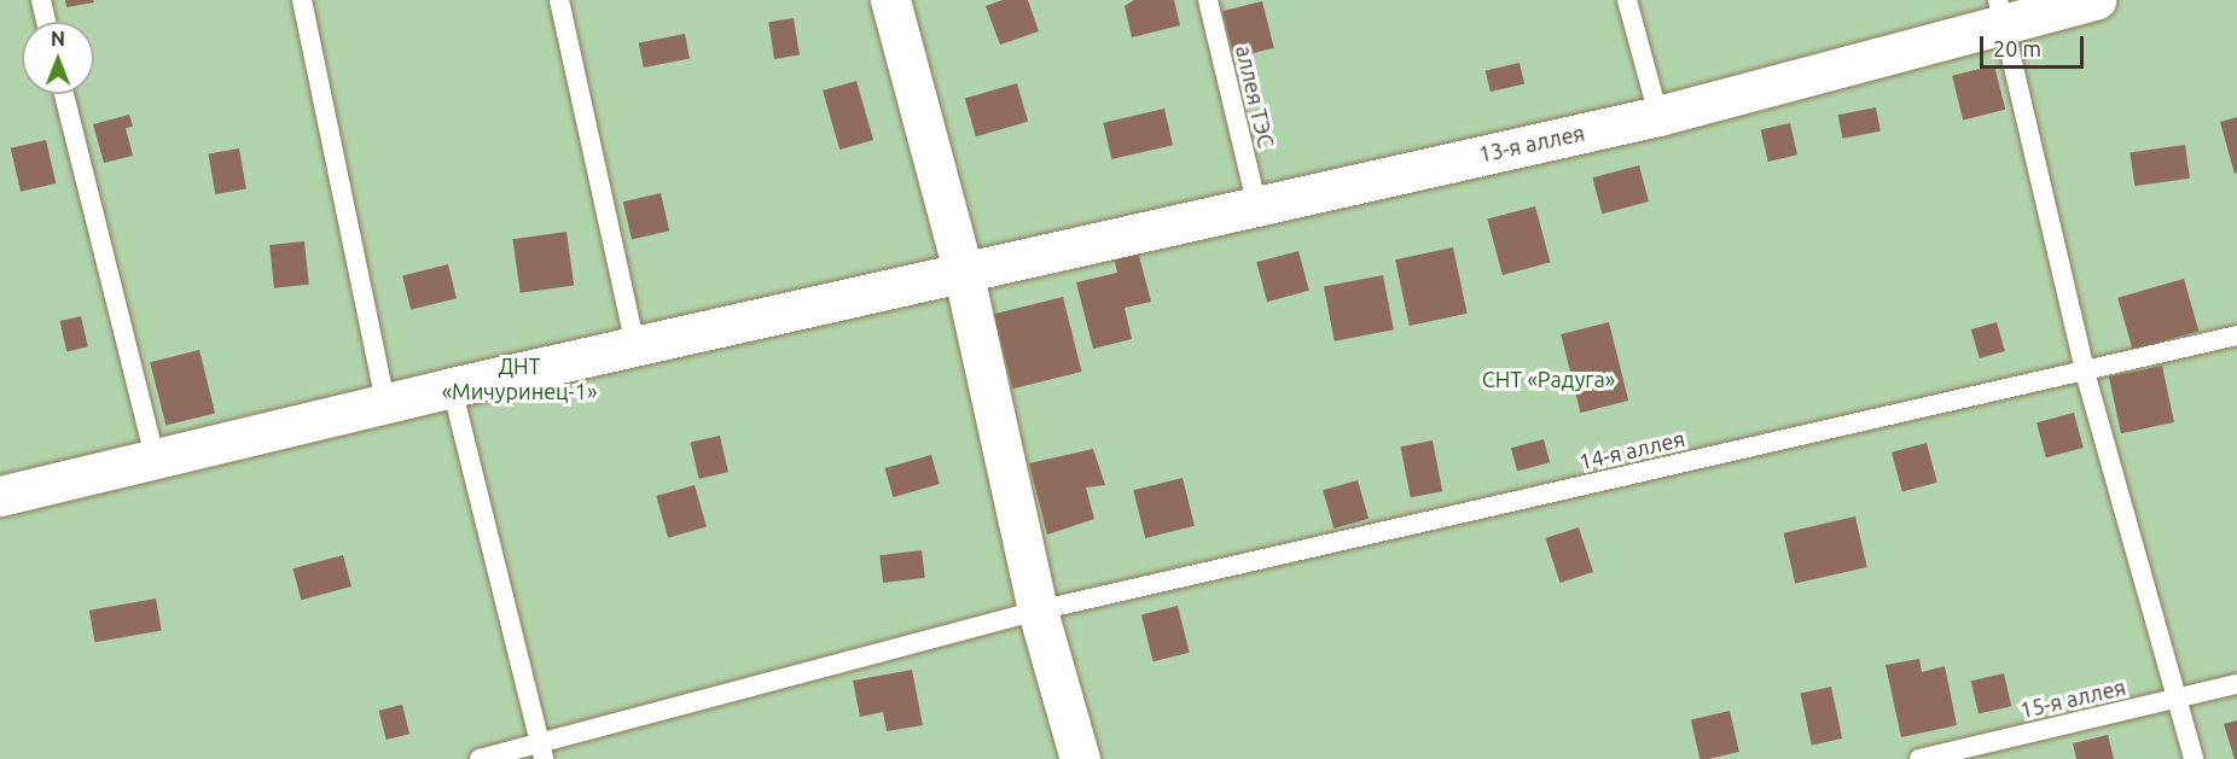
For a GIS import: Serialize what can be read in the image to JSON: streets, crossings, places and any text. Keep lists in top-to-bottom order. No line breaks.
{"streets":{"street":["13-я аллея"],"lane":["аллея ТЭС","14-я аллея","15-я аллея"]},"crossings":[["аллея ТЭС","13-я аллея"]],"parks":["ДНТ «Мичуринец-1»","СНТ «Радуга»"],"scale_bar":"20 m","north":"top"}
